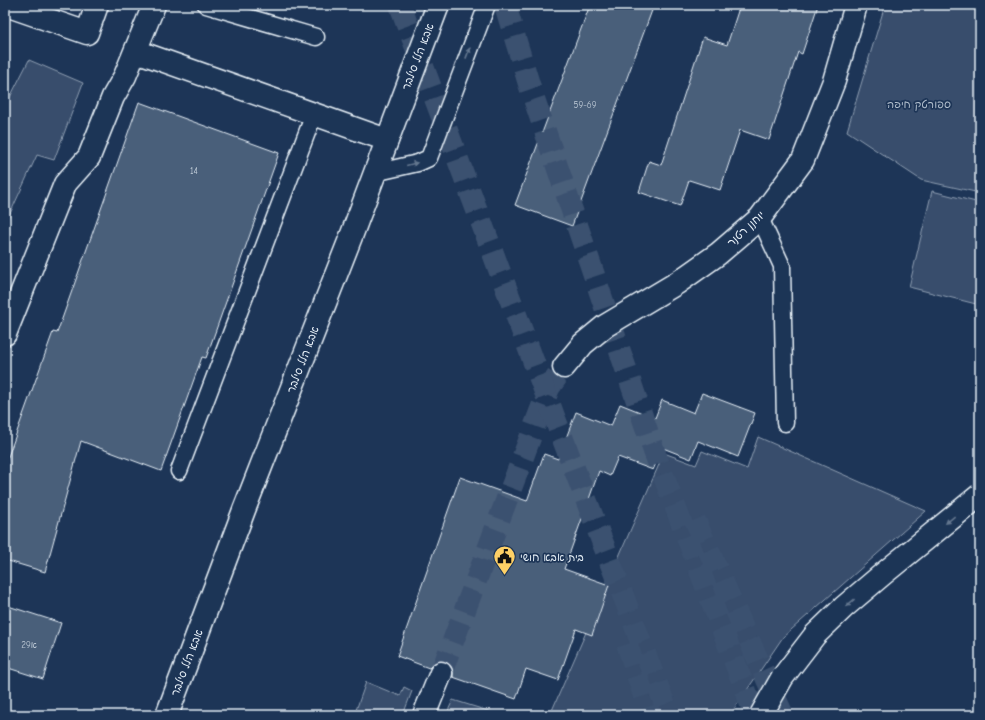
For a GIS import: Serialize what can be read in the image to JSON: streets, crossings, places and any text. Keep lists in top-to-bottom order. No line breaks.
{"streets":{"main road":["אבא הלל סילבר","יוחנן רטנר"]},"parks":["ספורטק חיפה"],"places":{"public building":["בית אבא חושי"]},"house_numbers":["59-69","14","29א"]}
